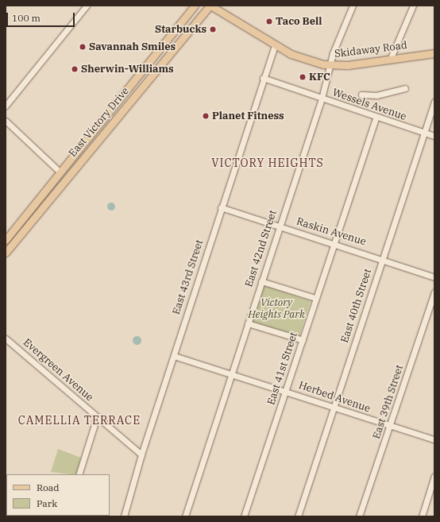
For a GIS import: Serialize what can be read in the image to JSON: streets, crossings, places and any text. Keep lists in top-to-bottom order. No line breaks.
{"streets":{"main road":["Skidaway Road","East Victory Drive"],"street":["Wessels Avenue","Raskin Avenue","East 42nd Street","East 43rd Street","East 40th Street","East 41st Street","Evergreen Avenue","Herbed Avenue","East 39th Street"]},"crossings":[["Skidaway Road","East Victory Drive"],["Skidaway Road","East 42nd Street"],["Skidaway Road","East 43rd Street"],["Wessels Avenue","East 42nd Street"],["Wessels Avenue","East 43rd Street"],["Wessels Avenue","East 40th Street"],["Wessels Avenue","East 41st Street"],["Raskin Avenue","East 42nd Street"],["Raskin Avenue","East 43rd Street"],["Raskin Avenue","East 40th Street"],["Raskin Avenue","East 41st Street"],["East 42nd Street","Herbed Avenue"],["East 43rd Street","Evergreen Avenue"],["East 43rd Street","Herbed Avenue"],["East 40th Street","Herbed Avenue"],["East 41st Street","Herbed Avenue"],["Herbed Avenue","East 39th Street"]],"districts":["VICTORY HEIGHTS","CAMELLIA TERRACE"],"parks":["Victory Heights Park"],"places":["Taco Bell","Starbucks","Savannah Smiles","Sherwin-Williams","KFC","Planet Fitness"],"legend":["Road","Park"],"scale_bar":"100 m"}
